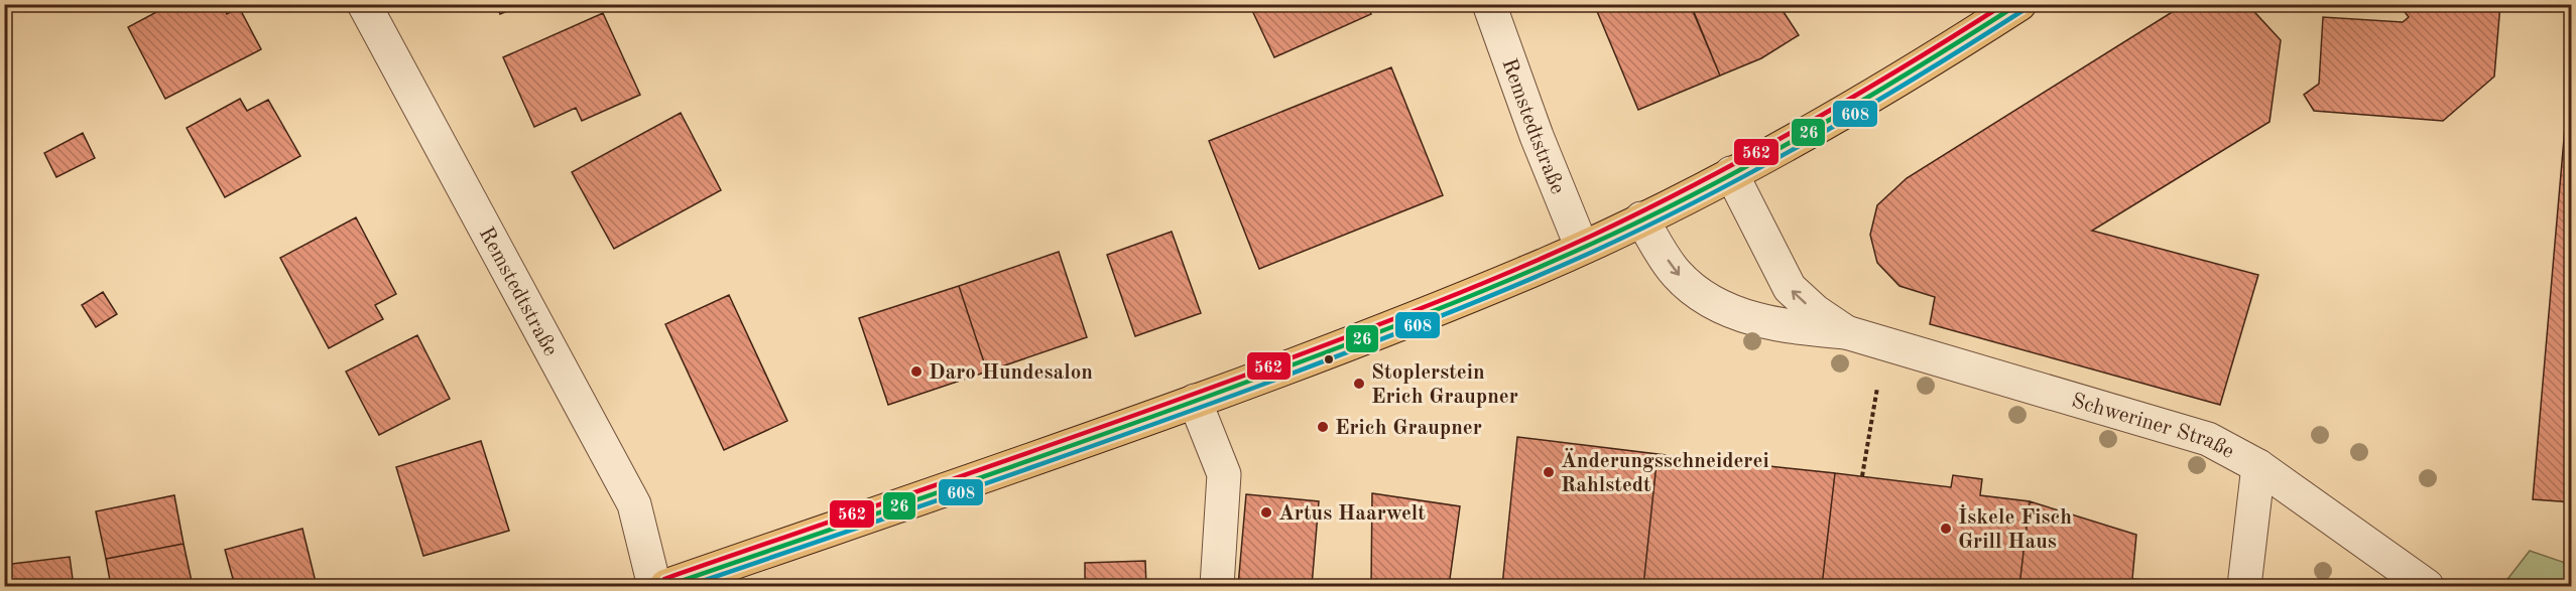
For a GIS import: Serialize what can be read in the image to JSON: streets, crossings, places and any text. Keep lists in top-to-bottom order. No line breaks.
{"streets":{"street":["Remstedtstraße","Schweriner Straße"]},"places":["Daro Hundesalon","Stoplerstein Erich Graupner","Erich Graupner","Änderungsschneiderei Rahlstedt","Artus Haarwelt","İskele Fisch Grill Haus"],"lines":["transit line 26","transit line 562","transit line 608"]}
